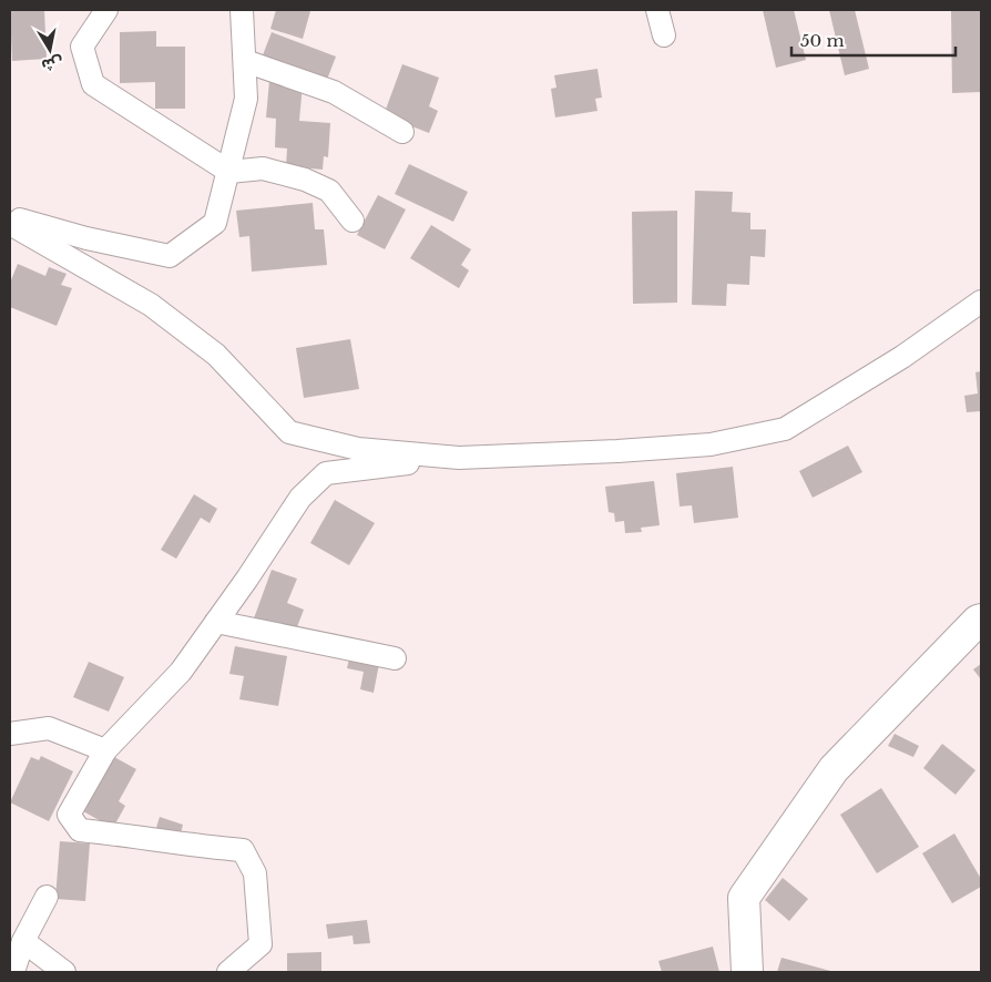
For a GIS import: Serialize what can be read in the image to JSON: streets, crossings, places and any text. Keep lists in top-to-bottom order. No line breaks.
{"scale_bar":"50 m","north":"bottom"}
